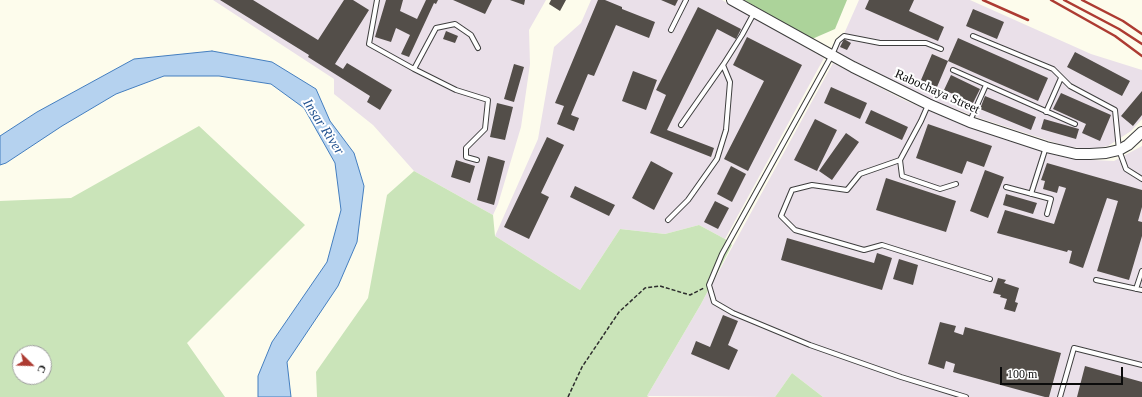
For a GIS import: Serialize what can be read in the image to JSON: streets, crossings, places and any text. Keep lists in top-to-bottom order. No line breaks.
{"streets":{"street":["Rabochaya Street"]},"water":["Insar River"],"scale_bar":"100 m","north":"bottom right"}
